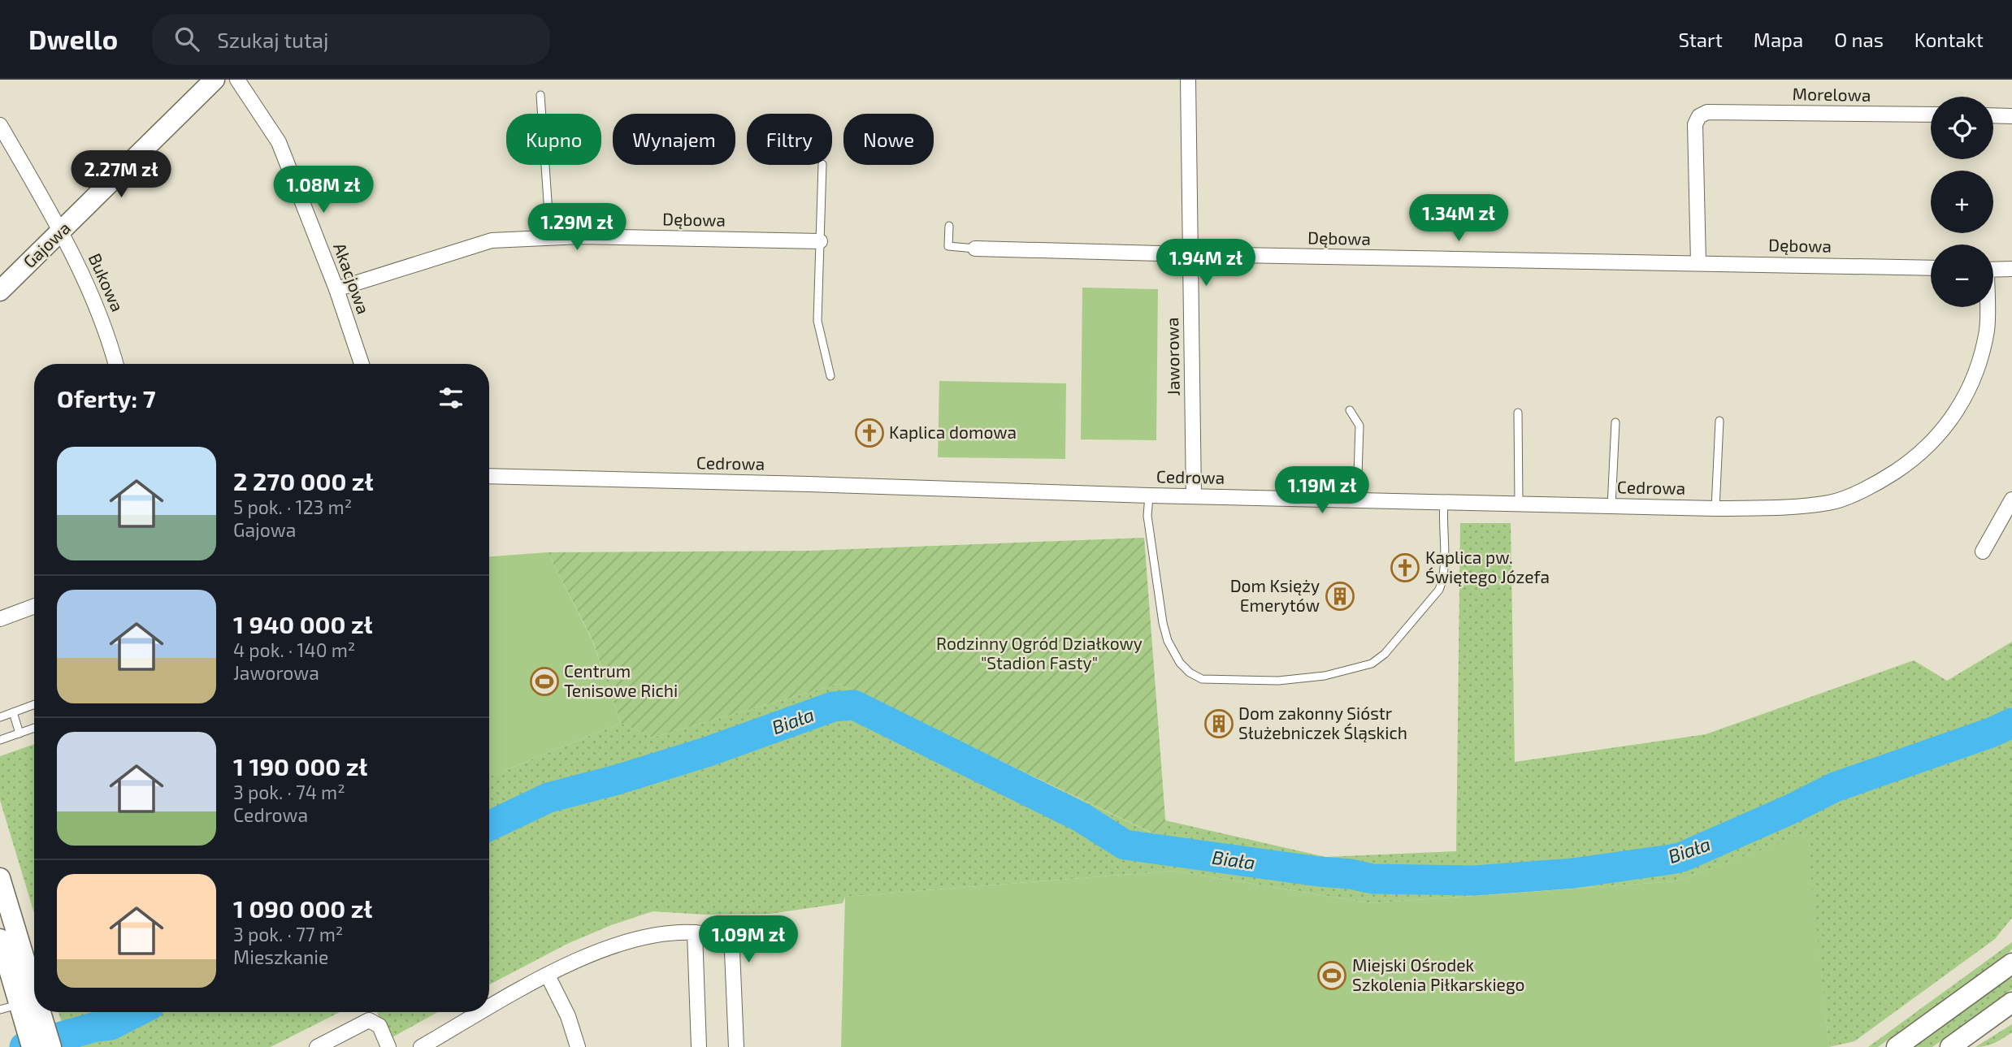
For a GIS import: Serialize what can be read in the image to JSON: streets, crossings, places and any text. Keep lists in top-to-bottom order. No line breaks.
{"streets":{"main road":["Gajowa"],"street":["Morelowa","Dębowa","Akacjowa","Bukowa","Jaworowa","Cedrowa"]},"crossings":[["Morelowa","Dębowa"],["Dębowa","Akacjowa"],["Dębowa","Jaworowa"],["Gajowa","Bukowa"],["Jaworowa","Cedrowa"]],"water":["Biała"],"parks":["Rodzinny Ogród Działkowy \"Stadion Fasty\""],"places":{"church":["Kaplica domowa","Kaplica pw. Świętego Józefa"],"building":["Dom Księży Emerytów","Dom zakonny Sióstr Służebniczek Śląskich"],"sports":["Centrum Tenisowe Richi","Miejski Ośrodek Szkolenia Piłkarskiego"]},"page":{"header":"Dwello","search":"Szukaj tutaj","nav":["Start","Mapa","O nas","Kontakt"],"map_buttons":["+","−"],"chip":["Kupno","Wynajem","Filtry","Nowe"],"price":["2.27M zł","1.08M zł","1.34M zł","1.29M zł","1.94M zł","1.19M zł","1.09M zł"],"heading":"Oferty: 7","list":[{"name":"2 270 000 zł","note":"5 pok. · 123 m² · Gajowa"},{"name":"1 940 000 zł","note":"4 pok. · 140 m² · Jaworowa"},{"name":"1 190 000 zł","note":"3 pok. · 74 m² · Cedrowa"},{"name":"1 090 000 zł","note":"3 pok. · 77 m² · Mieszkanie"}]}}
